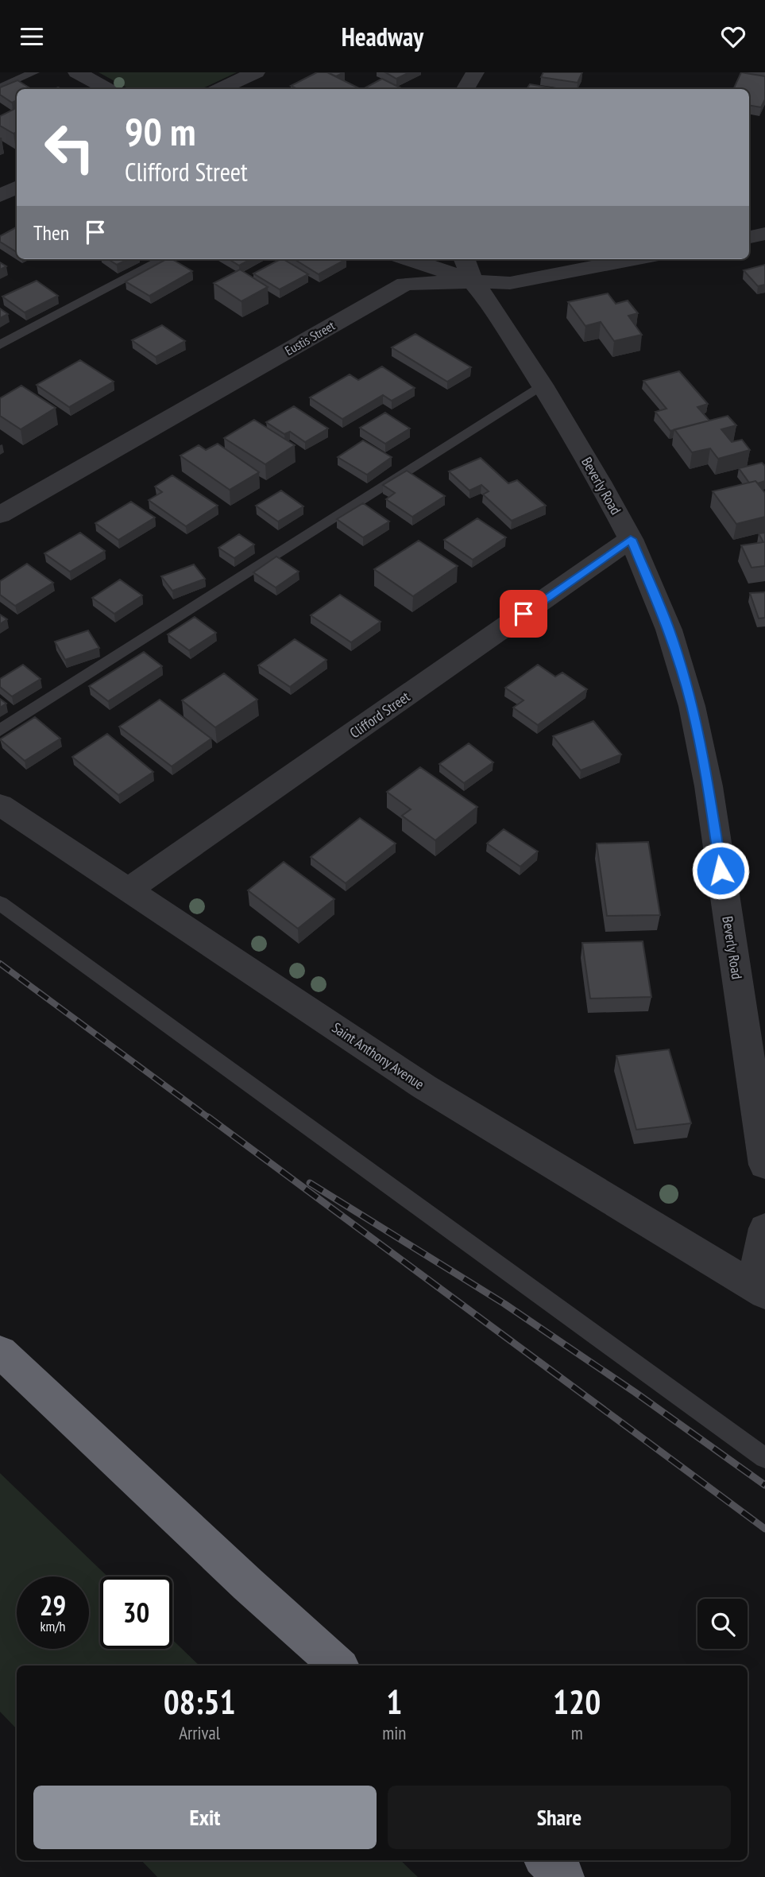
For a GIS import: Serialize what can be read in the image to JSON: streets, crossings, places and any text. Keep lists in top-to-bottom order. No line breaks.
{"streets":{"street":["Eustis Street","Beverly Road","Clifford Street","Saint Anthony Avenue"]},"crossings":[["Eustis Street","Beverly Road"],["Beverly Road","Clifford Street"],["Clifford Street","Saint Anthony Avenue"]],"page":{"header":"Headway","turn":["90 m","Clifford Street"],"then":"Then","speed":"29 km/h","limit":"30","eta":["08:51","Arrival","1","min","120","m"],"buttons":["Exit","Share"]}}
